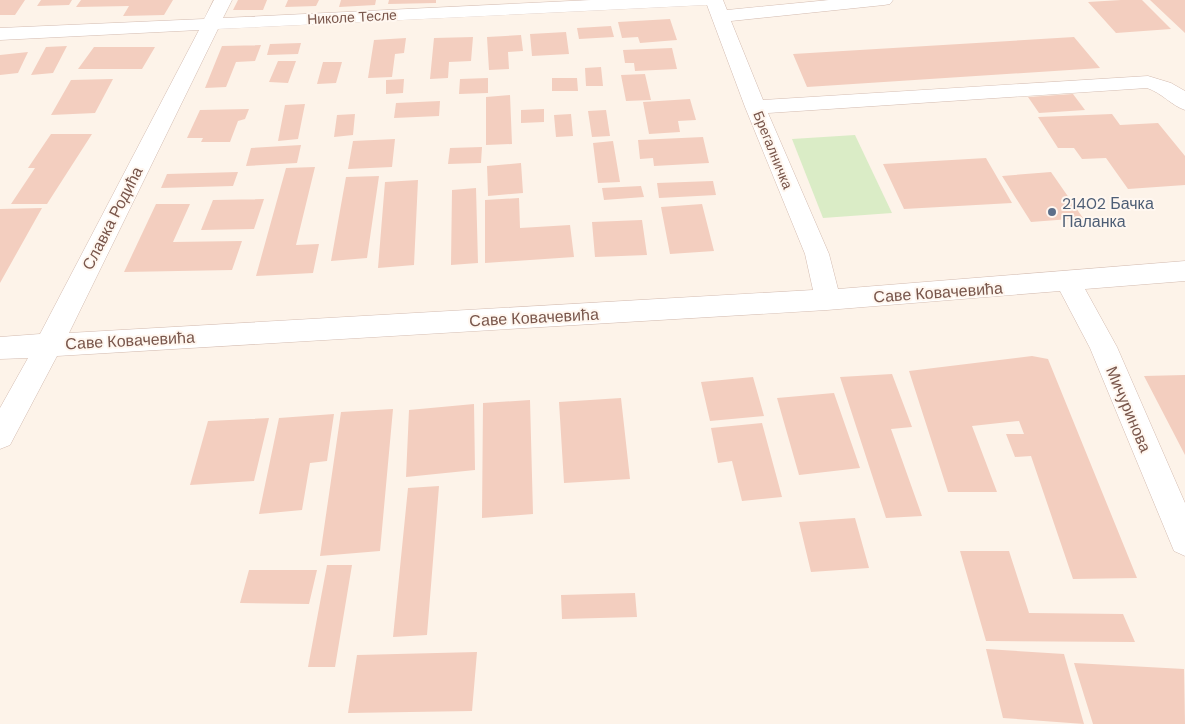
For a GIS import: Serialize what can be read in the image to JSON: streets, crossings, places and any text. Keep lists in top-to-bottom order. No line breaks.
{"streets":{"street":["Николе Тесле","Брегалничка","Славка Родића","Саве Ковачевића","Мичуринова"]},"crossings":[["Николе Тесле","Славка Родића"],["Брегалничка","Саве Ковачевића"],["Славка Родића","Саве Ковачевића"],["Саве Ковачевића","Мичуринова"]],"places":["21402 Бачка Паланка"]}
